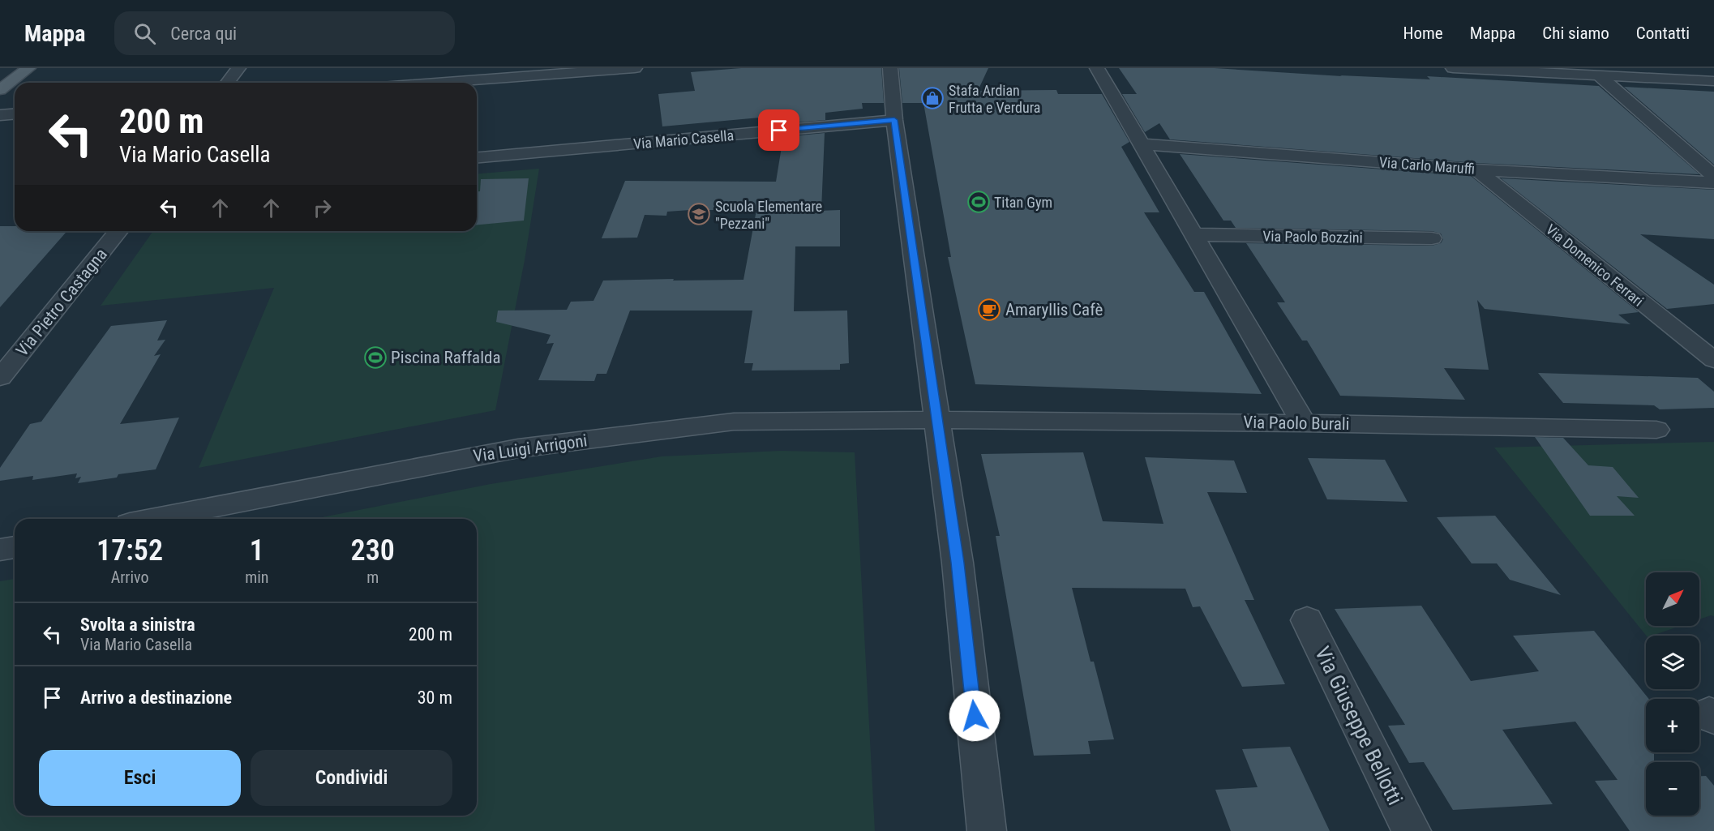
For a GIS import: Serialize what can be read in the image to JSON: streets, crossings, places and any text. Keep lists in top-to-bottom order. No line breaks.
{"streets":{"street":["Via Mario Casella","Via Carlo Maruffi","Via Paolo Bozzini","Via Domenico Ferrari","Via Pietro Castagna","Via Paolo Burali","Via Luigi Arrigoni","Via Giuseppe Bellotti"]},"crossings":[["Via Carlo Maruffi","Via Domenico Ferrari"],["Via Paolo Burali","Via Luigi Arrigoni"]],"places":{"shop":["Stafa Ardian Frutta e Verdura"],"sports":["Titan Gym","Piscina Raffalda"],"school or university":["Scuola Elementare \"Pezzani\""],"cafe":["Amaryllis Cafè"]},"north":"top right","page":{"header":"Mappa","search":"Cerca qui","nav":["Home","Mappa","Chi siamo","Contatti"],"turn":["200 m","Via Mario Casella"],"eta":["17:52","Arrivo","1","min","230","m"],"map_buttons":["+","−"],"list":[{"name":"Svolta a sinistra","note":"Via Mario Casella","value":"200 m"},{"name":"Arrivo a destinazione","value":"30 m"}],"buttons":["Esci","Condividi"]}}
